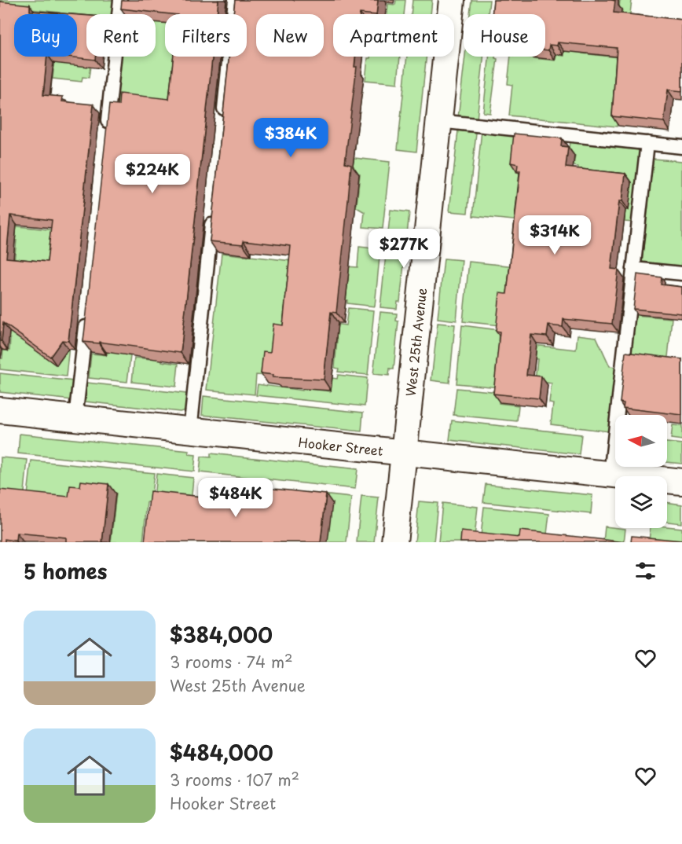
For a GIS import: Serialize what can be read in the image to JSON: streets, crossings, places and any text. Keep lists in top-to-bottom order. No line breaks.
{"streets":{"street":["West 25th Avenue","Hooker Street"]},"crossings":[["West 25th Avenue","Hooker Street"]],"north":"left","page":{"chip":["Buy","Rent","Filters","New","Apartment","House"],"price":["$384K","$224K","$314K","$277K","$484K"],"heading":"5 homes","list":[{"name":"$384,000","note":"3 rooms · 74 m² · West 25th Avenue"},{"name":"$484,000","note":"3 rooms · 107 m² · Hooker Street"}]}}
